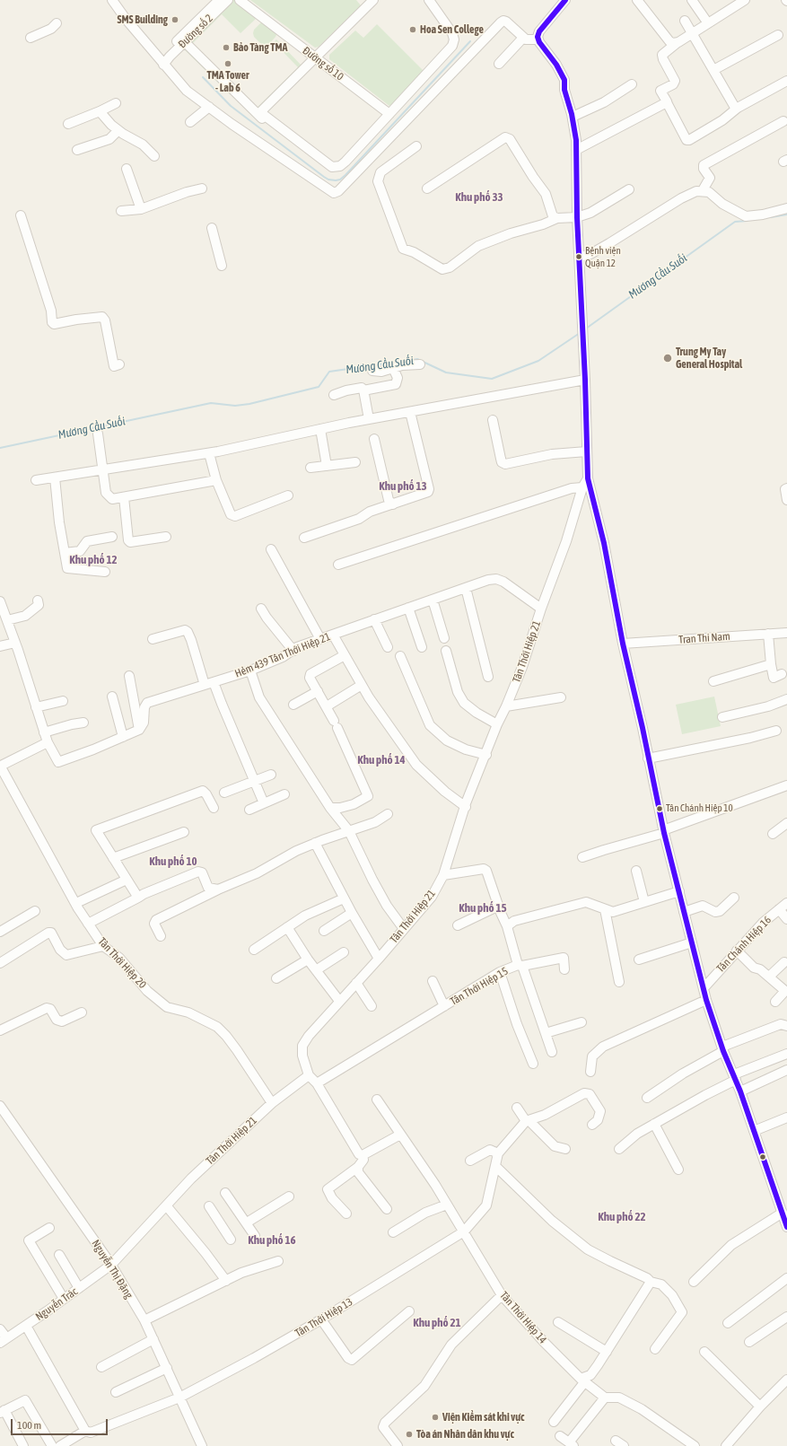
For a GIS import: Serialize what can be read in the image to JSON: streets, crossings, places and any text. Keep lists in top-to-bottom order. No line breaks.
{"streets":{"street":["Đường số 2","Đường số 10","Tran Thi Nam","Tân Thới Hiệp 21","Hẻm 439 Tân Thới Hiệp 21","Tân Chánh Hiệp 16","Tân Thới Hiệp 20","Tân Thới Hiệp 15","Nguyễn Thị Đặng","Nguyễn Trác","Tân Thới Hiệp 13","Tân Thới Hiệp 14"]},"crossings":[["Tân Thới Hiệp 21","Hẻm 439 Tân Thới Hiệp 21"],["Tân Thới Hiệp 21","Tân Thới Hiệp 20"],["Tân Thới Hiệp 21","Tân Thới Hiệp 15"],["Tân Thới Hiệp 21","Nguyễn Thị Đặng"],["Tân Thới Hiệp 21","Nguyễn Trác"],["Nguyễn Thị Đặng","Nguyễn Trác"],["Nguyễn Thị Đặng","Tân Thới Hiệp 13"],["Tân Thới Hiệp 13","Tân Thới Hiệp 14"]],"districts":["Khu phố 33","Khu phố 13","Khu phố 12","Khu phố 14","Khu phố 10","Khu phố 15","Khu phố 22","Khu phố 16","Khu phố 21"],"water":["Mương Cầu Suối"],"places":["SMS Building","Hoa Sen College","Bảo Tàng TMA","TMA Tower - Lab 6","Bệnh viện Quận 12","Trung My Tay General Hospital","Tân Chánh Hiệp 10","Viện Kiểm sát khi vực","Tòa án Nhân dân khu vực"],"scale_bar":"100 m"}
